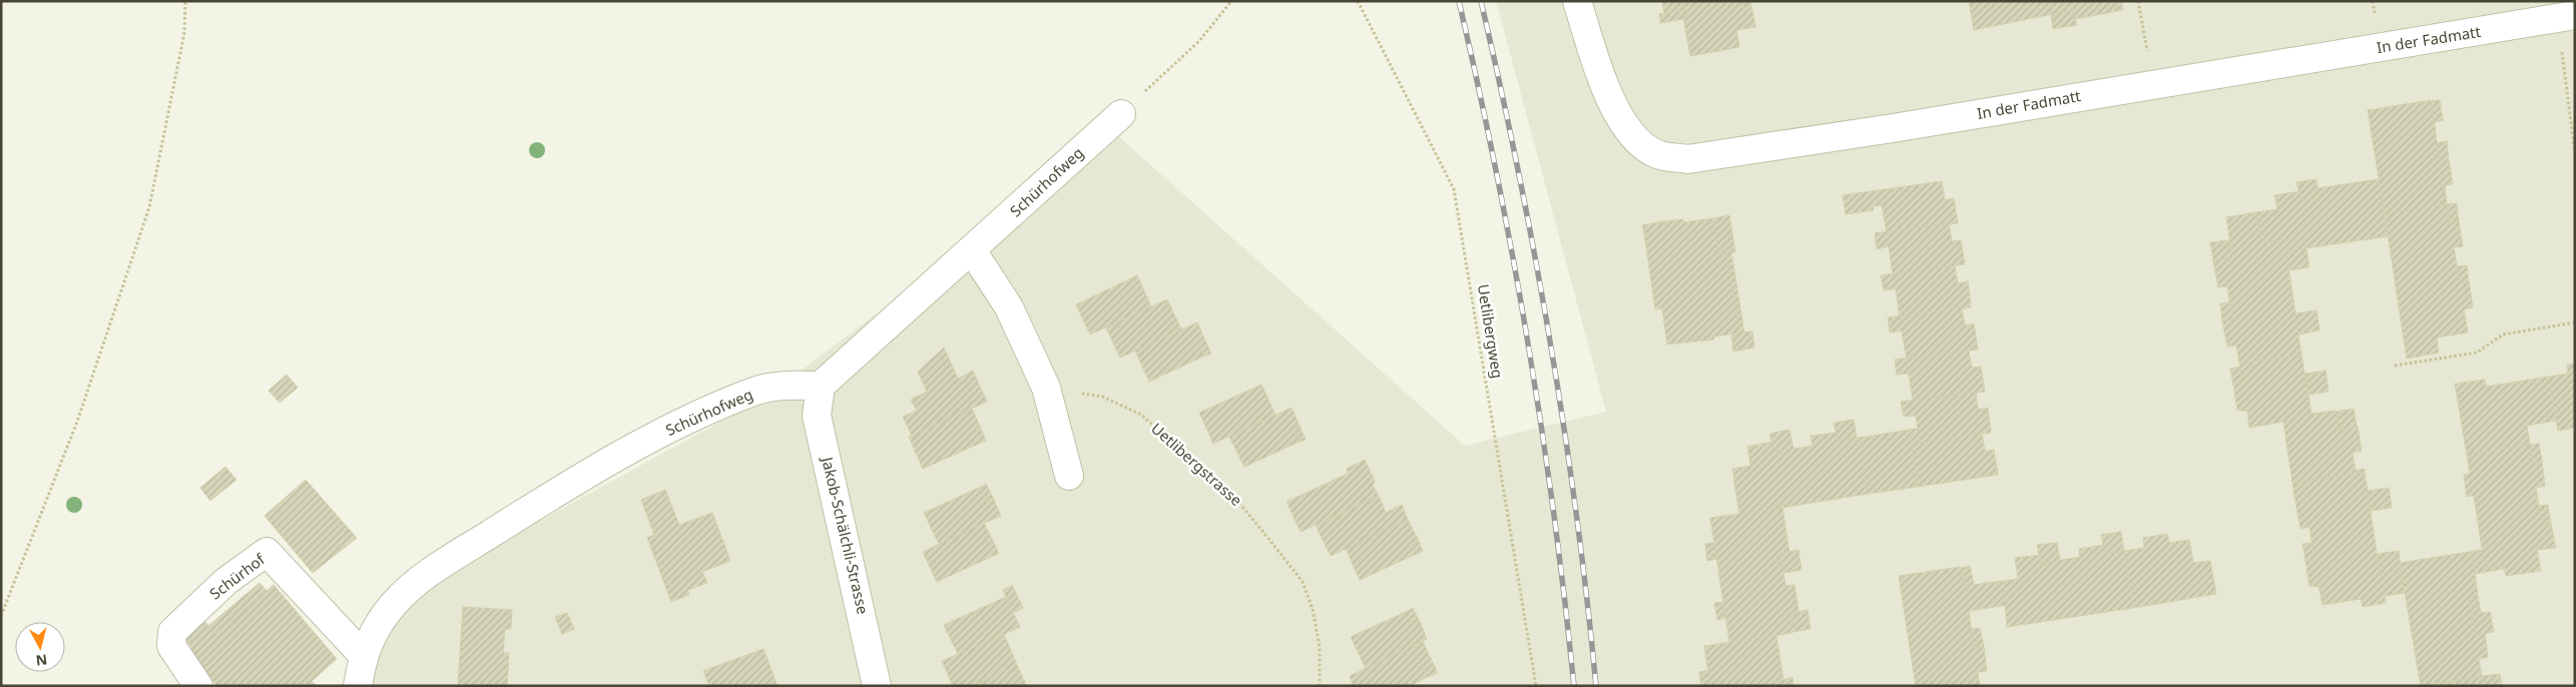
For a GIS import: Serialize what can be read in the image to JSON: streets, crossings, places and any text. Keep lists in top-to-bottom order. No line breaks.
{"streets":{"street":["In der Fadmatt","Schürhofweg","Jakob-Schälchli-Strasse","Schürhof"],"path":["Uetlibergweg","Uetlibergstrasse"]},"crossings":[["Schürhofweg","Jakob-Schälchli-Strasse"],["Schürhofweg","Schürhof"]],"north":"bottom"}
